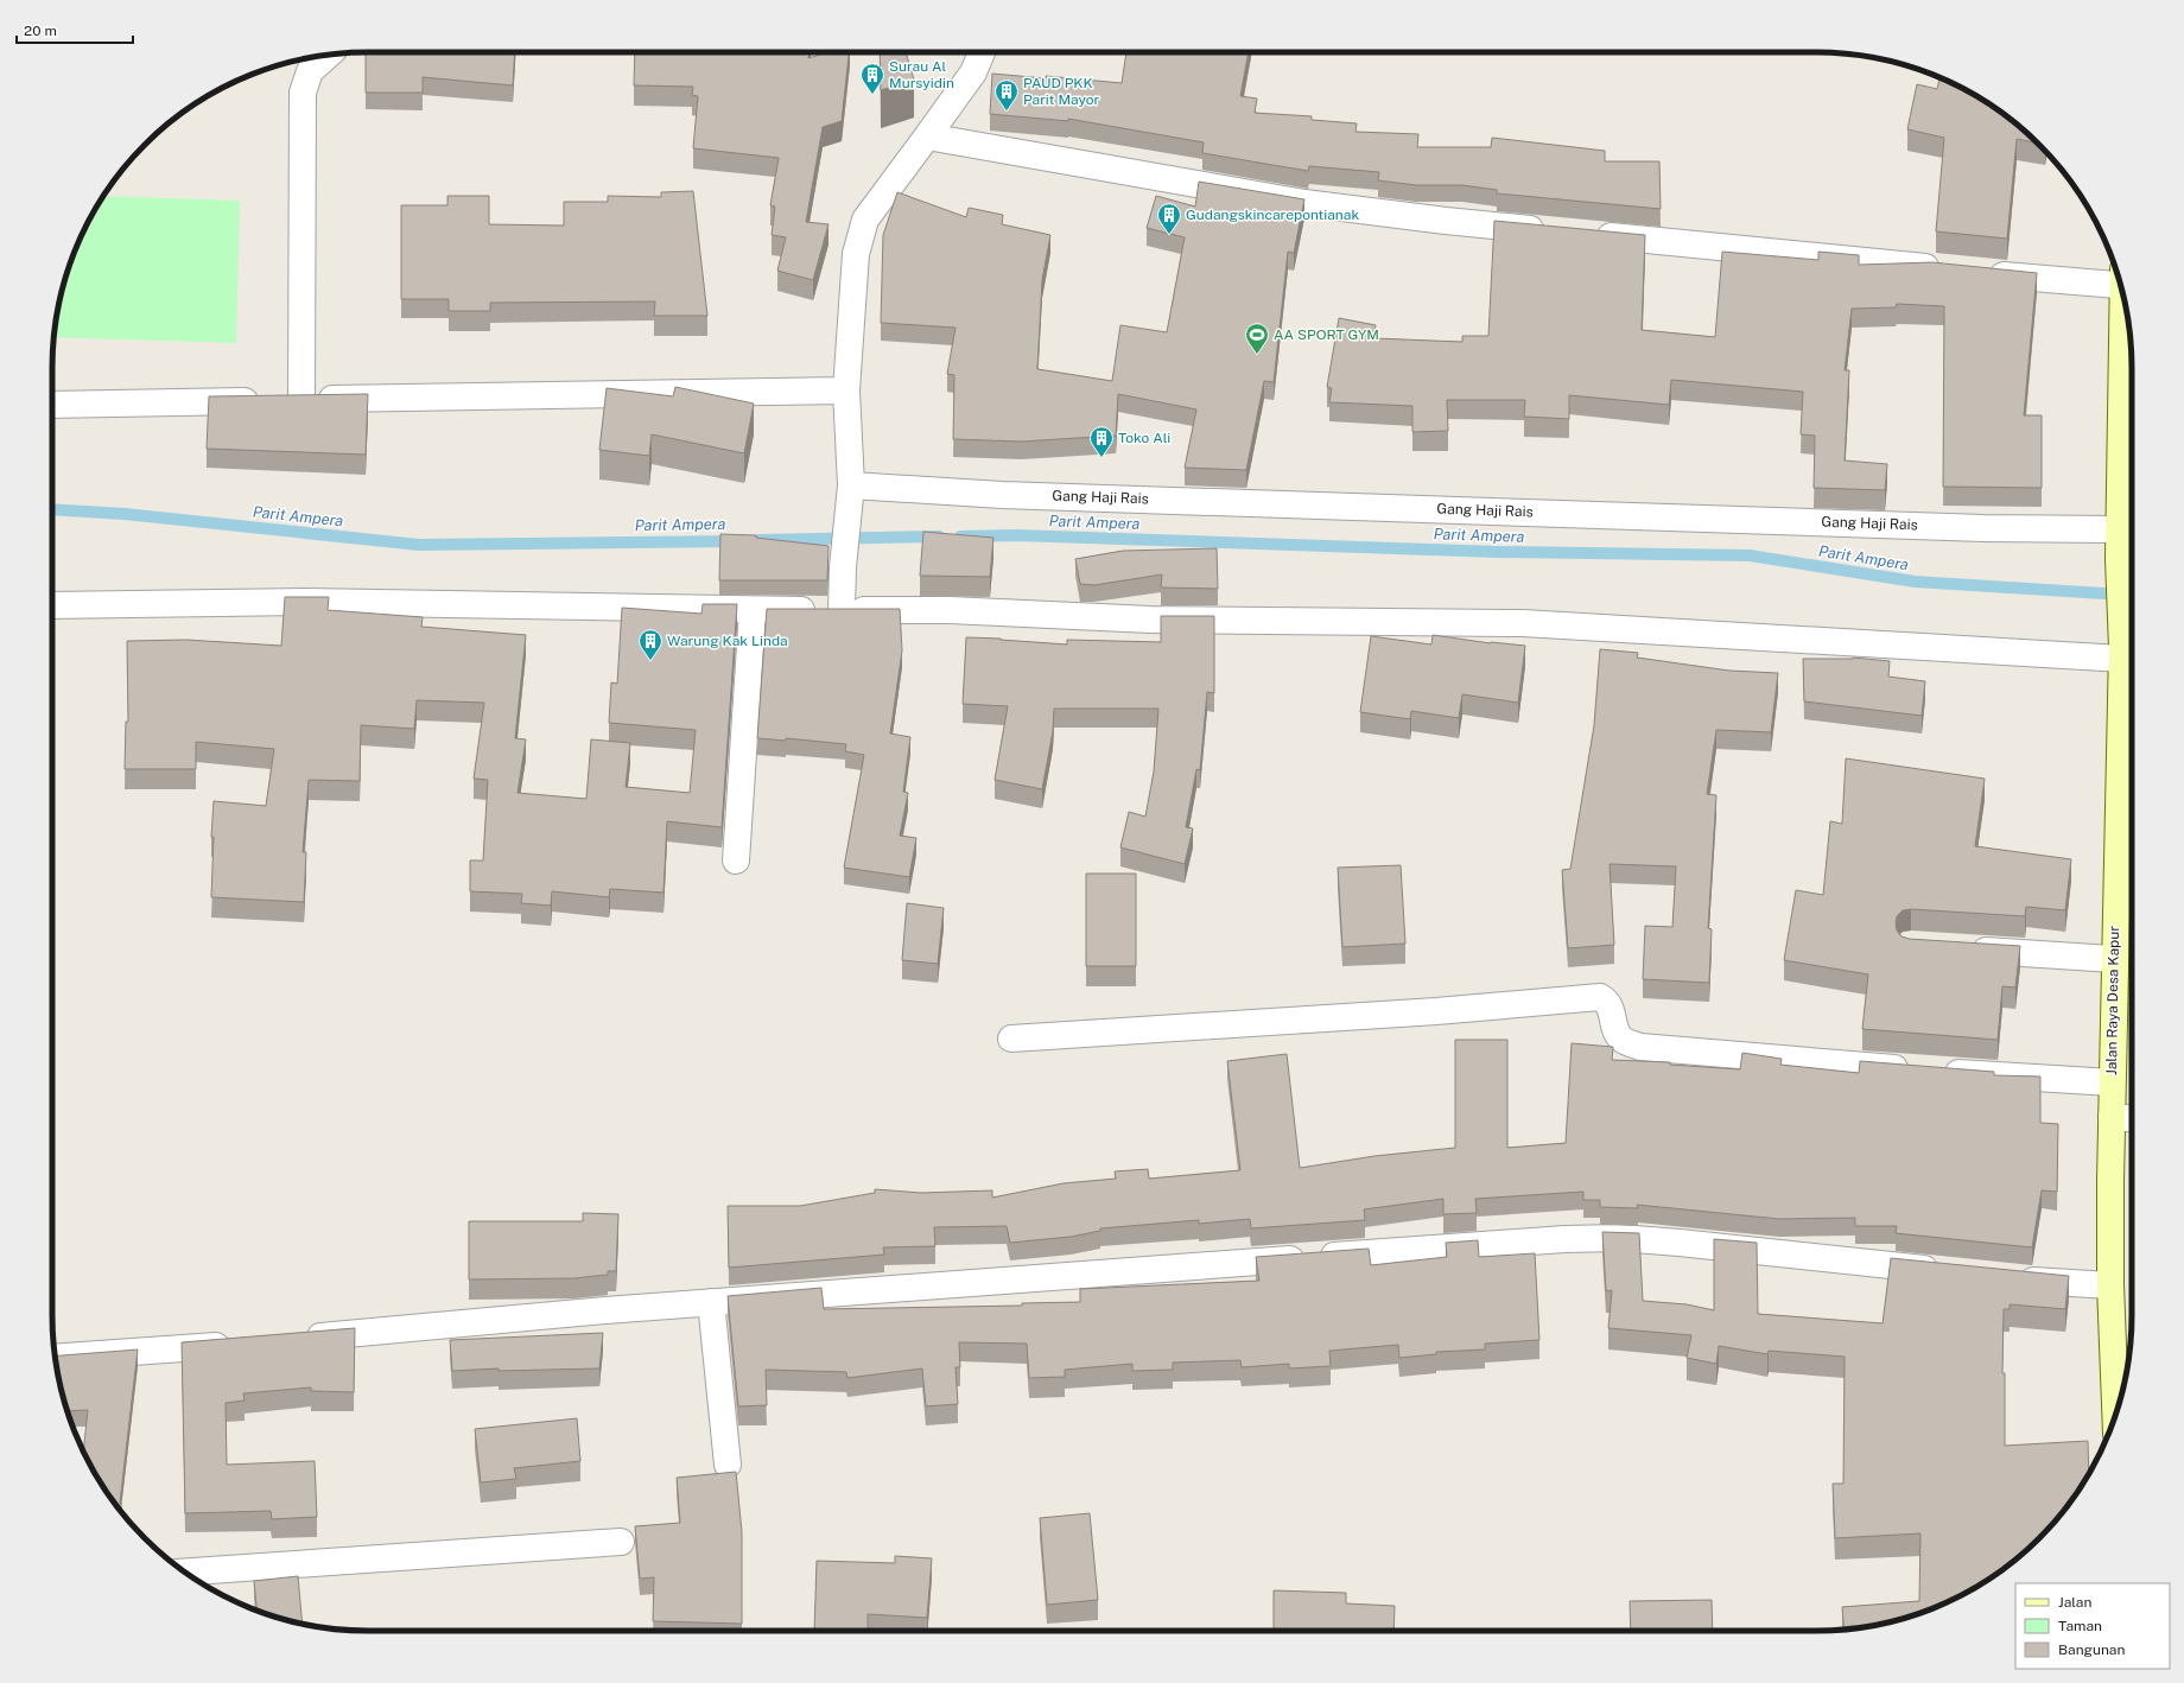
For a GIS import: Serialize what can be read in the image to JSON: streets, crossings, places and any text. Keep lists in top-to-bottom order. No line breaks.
{"streets":{"street":["Gang Haji Rais","Jalan Raya Desa Kapur"]},"crossings":[["Gang Haji Rais","Jalan Raya Desa Kapur"]],"water":["Parit Ampera"],"places":{"building":["Surau Al Mursyidin","PAUD PKK Parit Mayor","Gudangskincarepontianak","Toko Ali","Warung Kak Linda"],"sports":["AA SPORT GYM"]},"legend":["Jalan","Taman","Bangunan"],"scale_bar":"20 m"}
